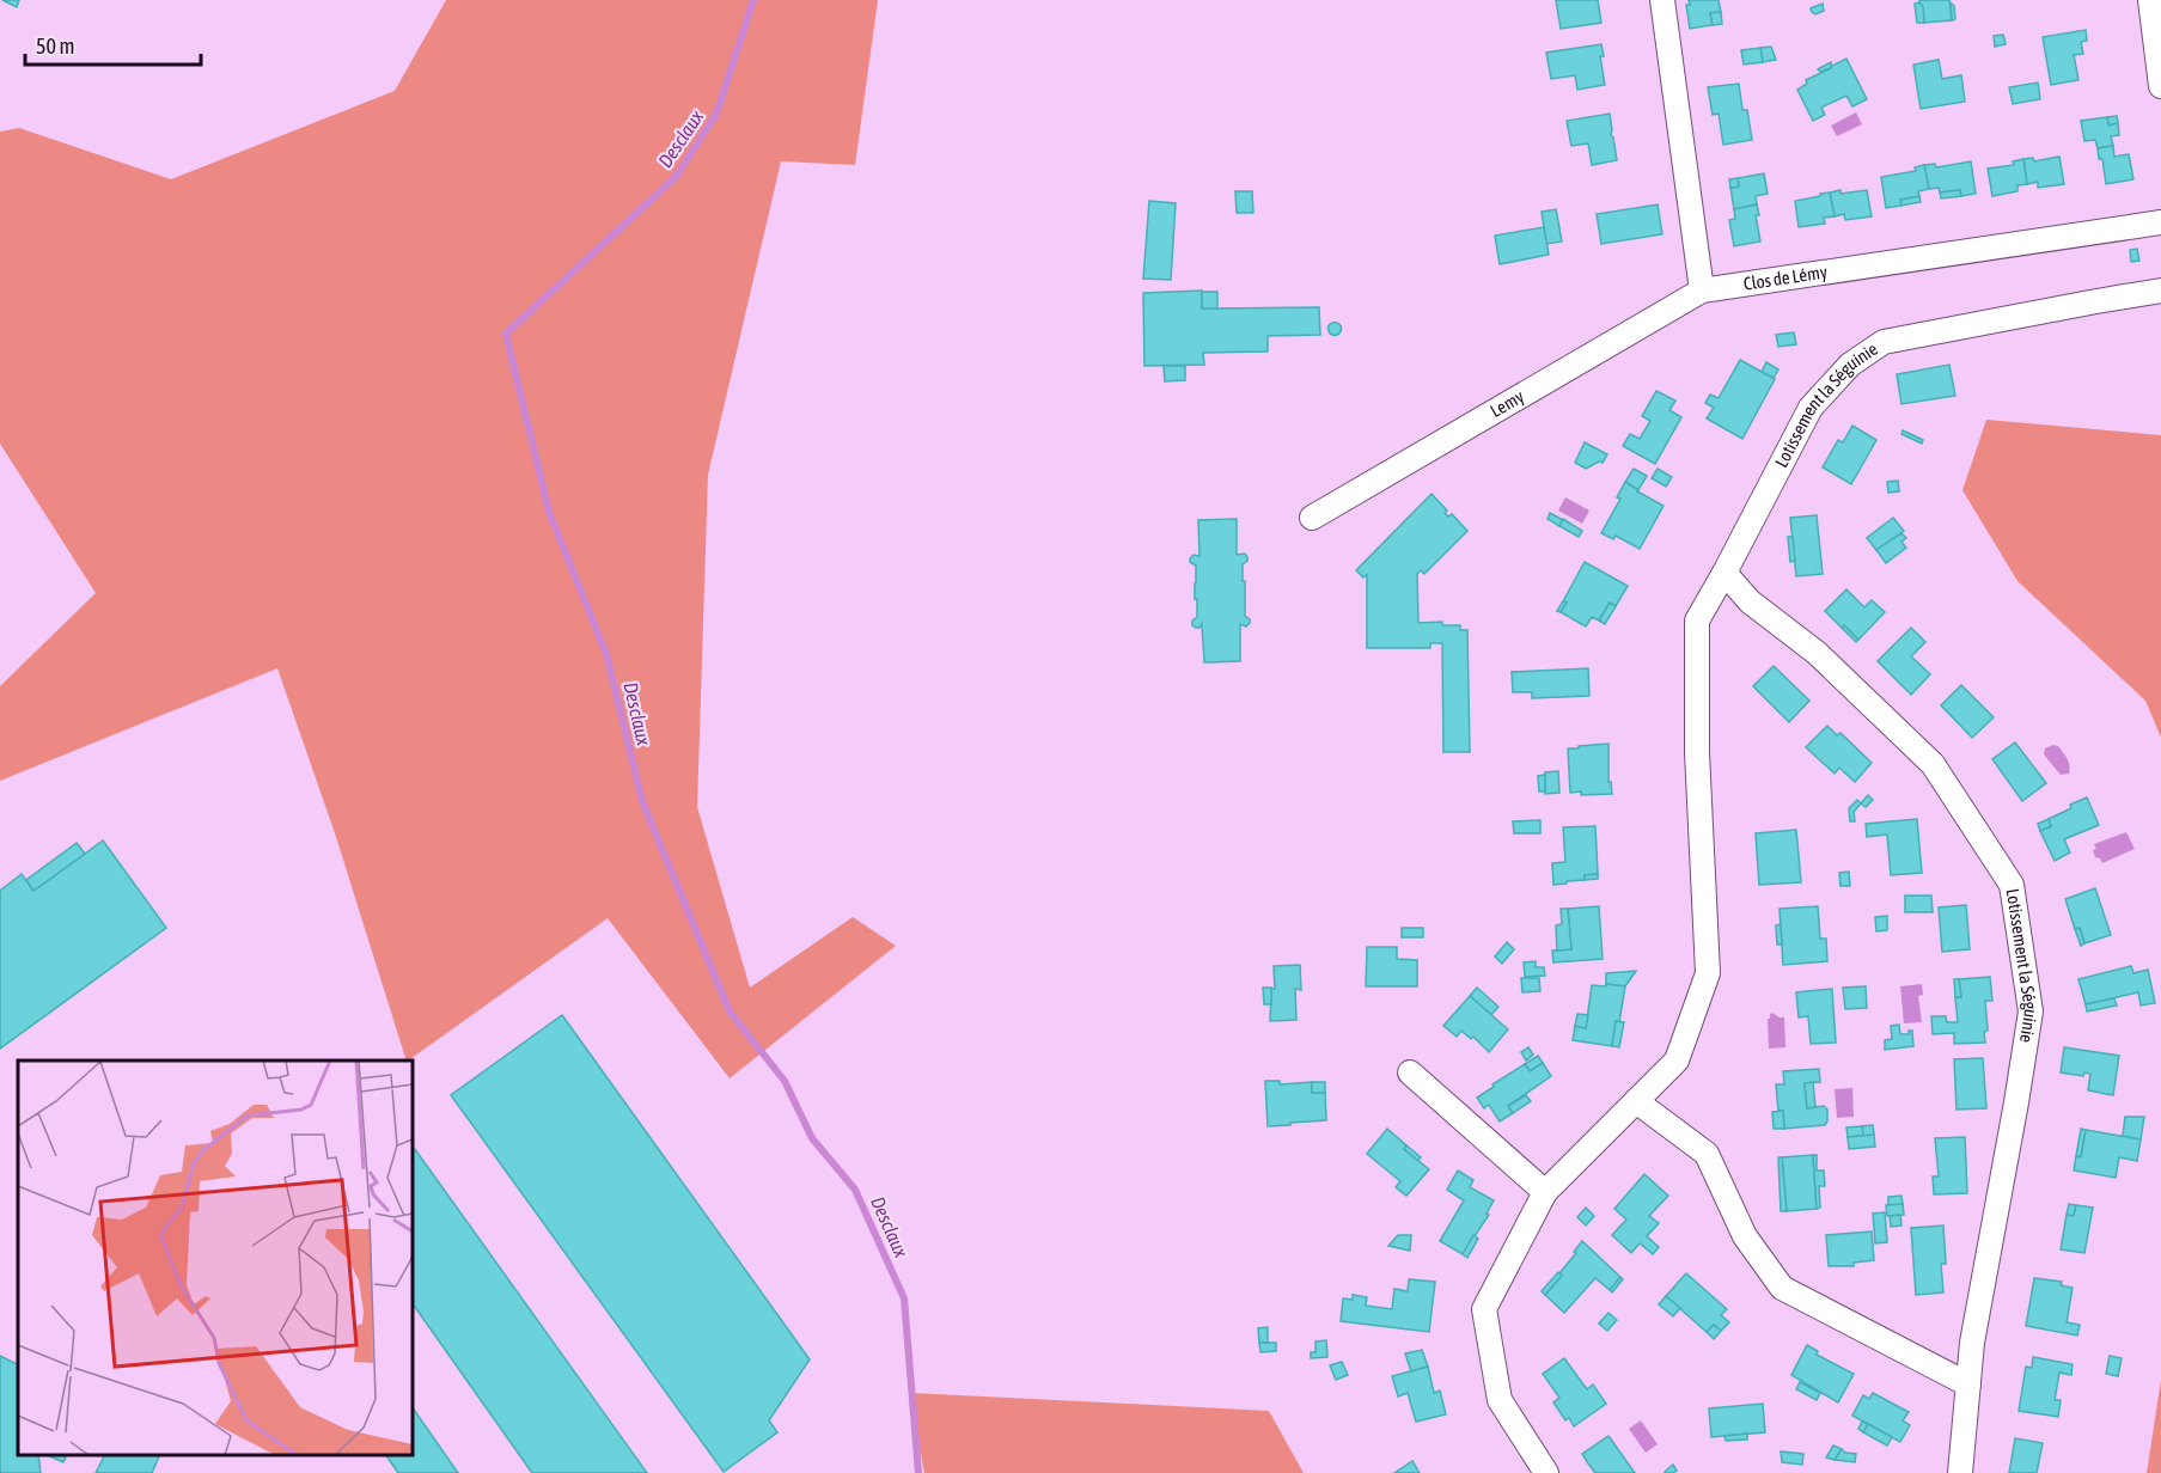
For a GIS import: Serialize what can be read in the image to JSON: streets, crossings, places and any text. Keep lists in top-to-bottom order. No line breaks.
{"streets":{"street":["Clos de Lémy","Lemy","Lotissement la Séguinie"]},"crossings":[["Clos de Lémy","Lemy"]],"water":["Desclaux"],"scale_bar":"50 m"}
